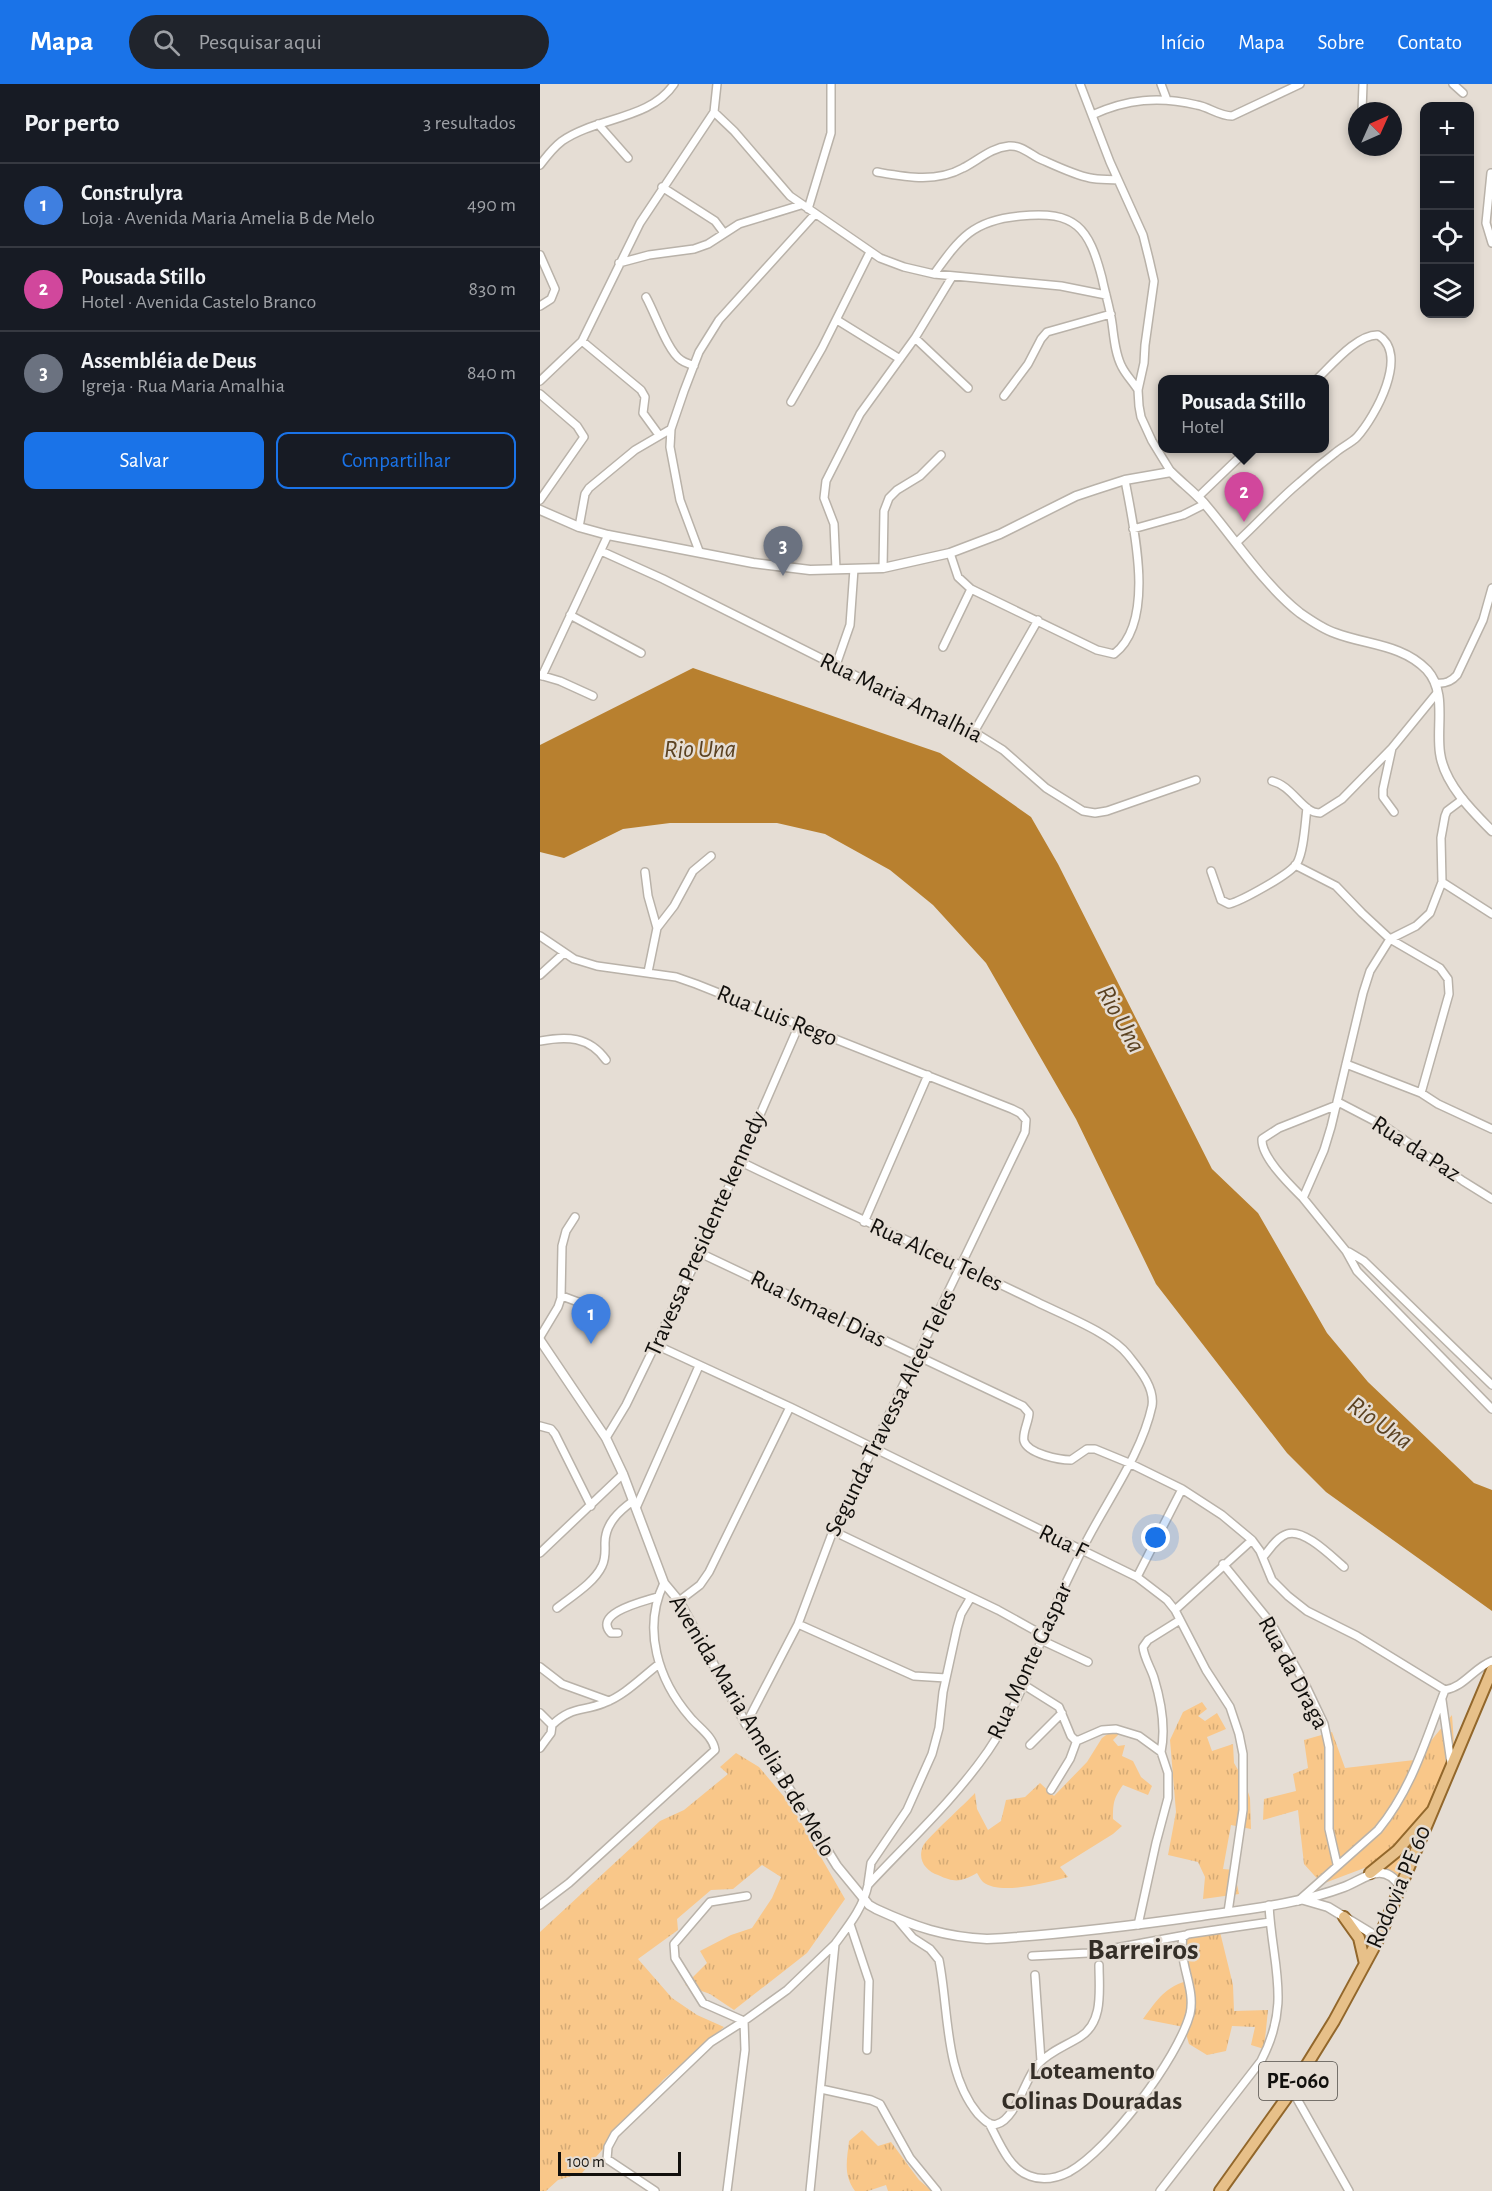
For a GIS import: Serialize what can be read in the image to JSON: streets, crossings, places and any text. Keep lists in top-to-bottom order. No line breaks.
{"streets":{"main road":["Rodovia PE 60","PE-060"],"street":["Rua Maria Amalhia","Rua Luis Rego","Rua da Paz","Travessa Presidente kennedy","Rua Alceu Teles","Rua Ismael Dias","Segunda Travessa Alceu Teles","Rua F","Rua Monte Gaspar","Rua da Draga","Avenida Maria Amelia B de Melo"]},"crossings":[["Rua Luis Rego","Travessa Presidente kennedy"],["Rua Luis Rego","Segunda Travessa Alceu Teles"],["Travessa Presidente kennedy","Rua Alceu Teles"],["Travessa Presidente kennedy","Rua Ismael Dias"],["Travessa Presidente kennedy","Rua F"],["Travessa Presidente kennedy","Avenida Maria Amelia B de Melo"],["Rua Alceu Teles","Rua Ismael Dias"],["Rua Alceu Teles","Segunda Travessa Alceu Teles"],["Rua Alceu Teles","Rua Monte Gaspar"],["Rua Ismael Dias","Segunda Travessa Alceu Teles"],["Rua Ismael Dias","Rua Monte Gaspar"],["Segunda Travessa Alceu Teles","Rua F"],["Segunda Travessa Alceu Teles","Avenida Maria Amelia B de Melo"],["Rua F","Rua Monte Gaspar"],["Rua F","Avenida Maria Amelia B de Melo"],["Rua Monte Gaspar","Avenida Maria Amelia B de Melo"],["Rodovia PE 60","PE-060"]],"districts":["Barreiros","Loteamento Colinas Douradas"],"water":["Rio Una"],"scale_bar":"100 m","north":"top right","page":{"header":"Mapa","search":"Pesquisar aqui","nav":["Início","Mapa","Sobre","Contato"],"heading":["Por perto","3 resultados"],"map_buttons":["+","−"],"list":[{"mark":"1","name":"Construlyra","note":"Loja · Avenida Maria Amelia B de Melo","value":"490 m"},{"mark":"2","name":"Pousada Stillo","note":"Hotel · Avenida Castelo Branco","value":"830 m"},{"mark":"3","name":"Assembléia de Deus","note":"Igreja · Rua Maria Amalhia","value":"840 m"}],"popup":["Pousada Stillo","Hotel"],"buttons":["Salvar","Compartilhar"],"pins":["2","3","1"],"scale":"100 m"}}
